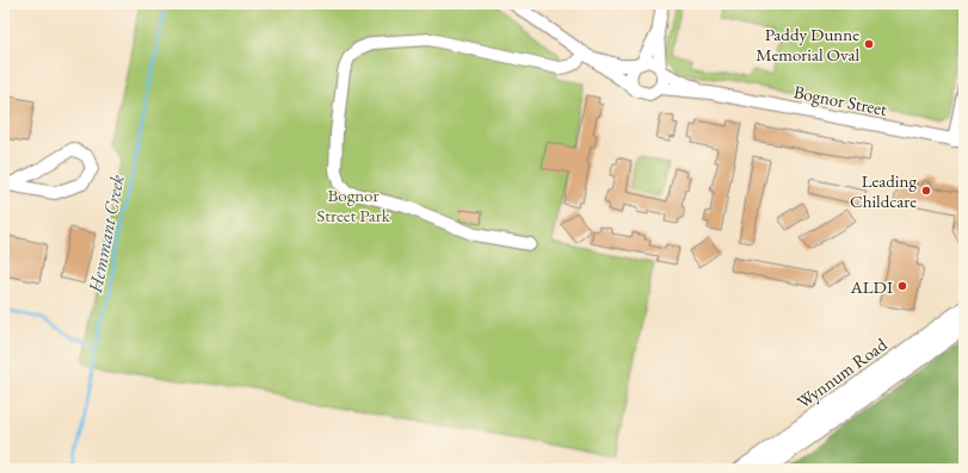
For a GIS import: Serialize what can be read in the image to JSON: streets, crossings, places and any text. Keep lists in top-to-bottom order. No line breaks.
{"streets":{"main road":["Wynnum Road"],"street":["Bognor Street"]},"water":["Hemmant Creek"],"parks":["Bognor Street Park"],"places":["Paddy Dunne Memorial Oval","Leading Childcare","ALDI"]}
